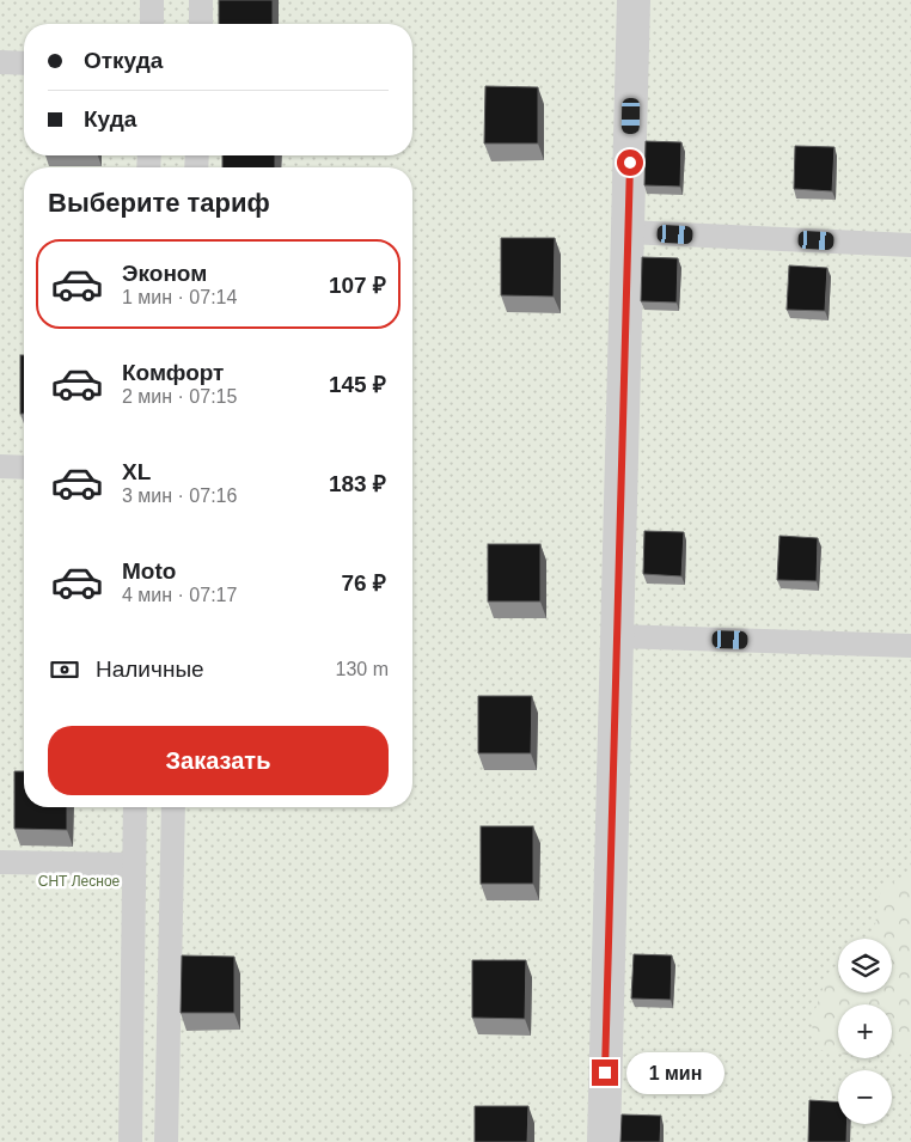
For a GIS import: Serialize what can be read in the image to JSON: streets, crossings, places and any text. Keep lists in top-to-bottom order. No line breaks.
{"parks":["СНТ Лесное"],"page":{"banner":["Откуда","Куда"],"heading":"Выберите тариф","list":[{"name":"Эконом","note":"1 мин · 07:14","value":"107 ₽"},{"name":"Комфорт","note":"2 мин · 07:15","value":"145 ₽"},{"name":"XL","note":"3 мин · 07:16","value":"183 ₽"},{"name":"Moto","note":"4 мин · 07:17","value":"76 ₽"}],"pay":["Наличные","130 m"],"buttons":"Заказать","map_buttons":["+","−"],"bubble":"1 мин"}}
